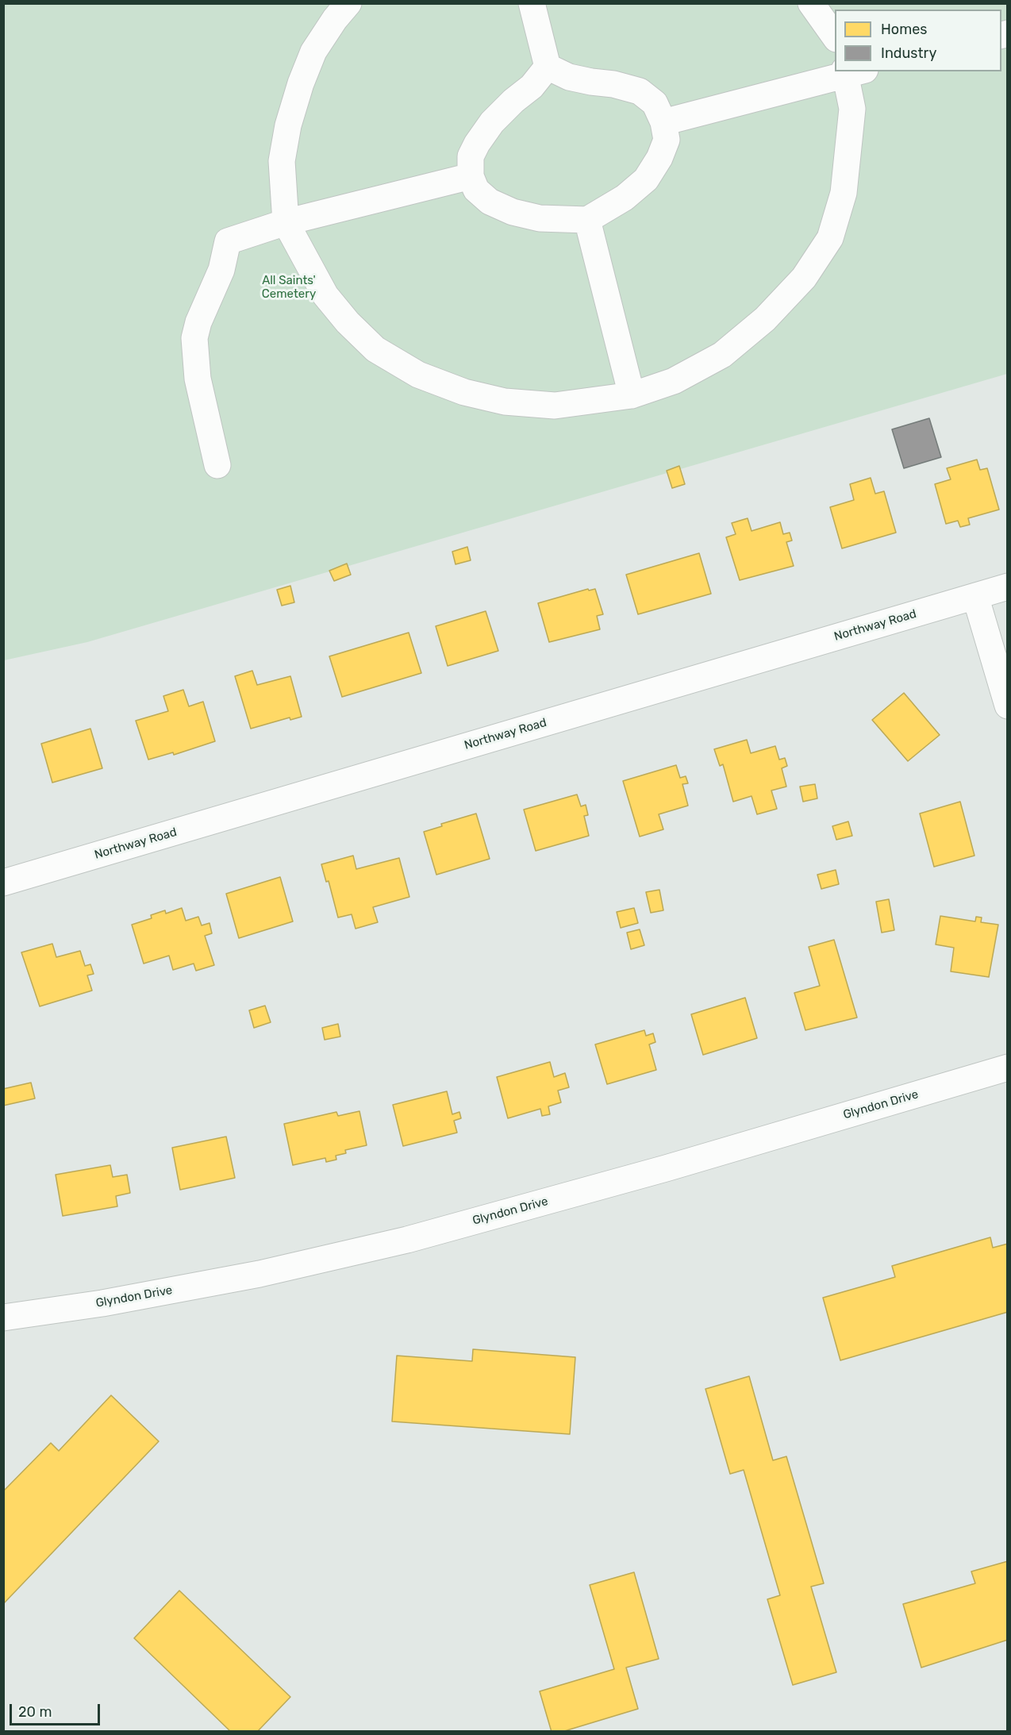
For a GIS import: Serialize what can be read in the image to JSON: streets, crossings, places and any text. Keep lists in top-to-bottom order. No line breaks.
{"streets":{"street":["Northway Road","Glyndon Drive"]},"parks":["All Saints' Cemetery"],"legend":["Homes","Industry"],"scale_bar":"20 m"}
